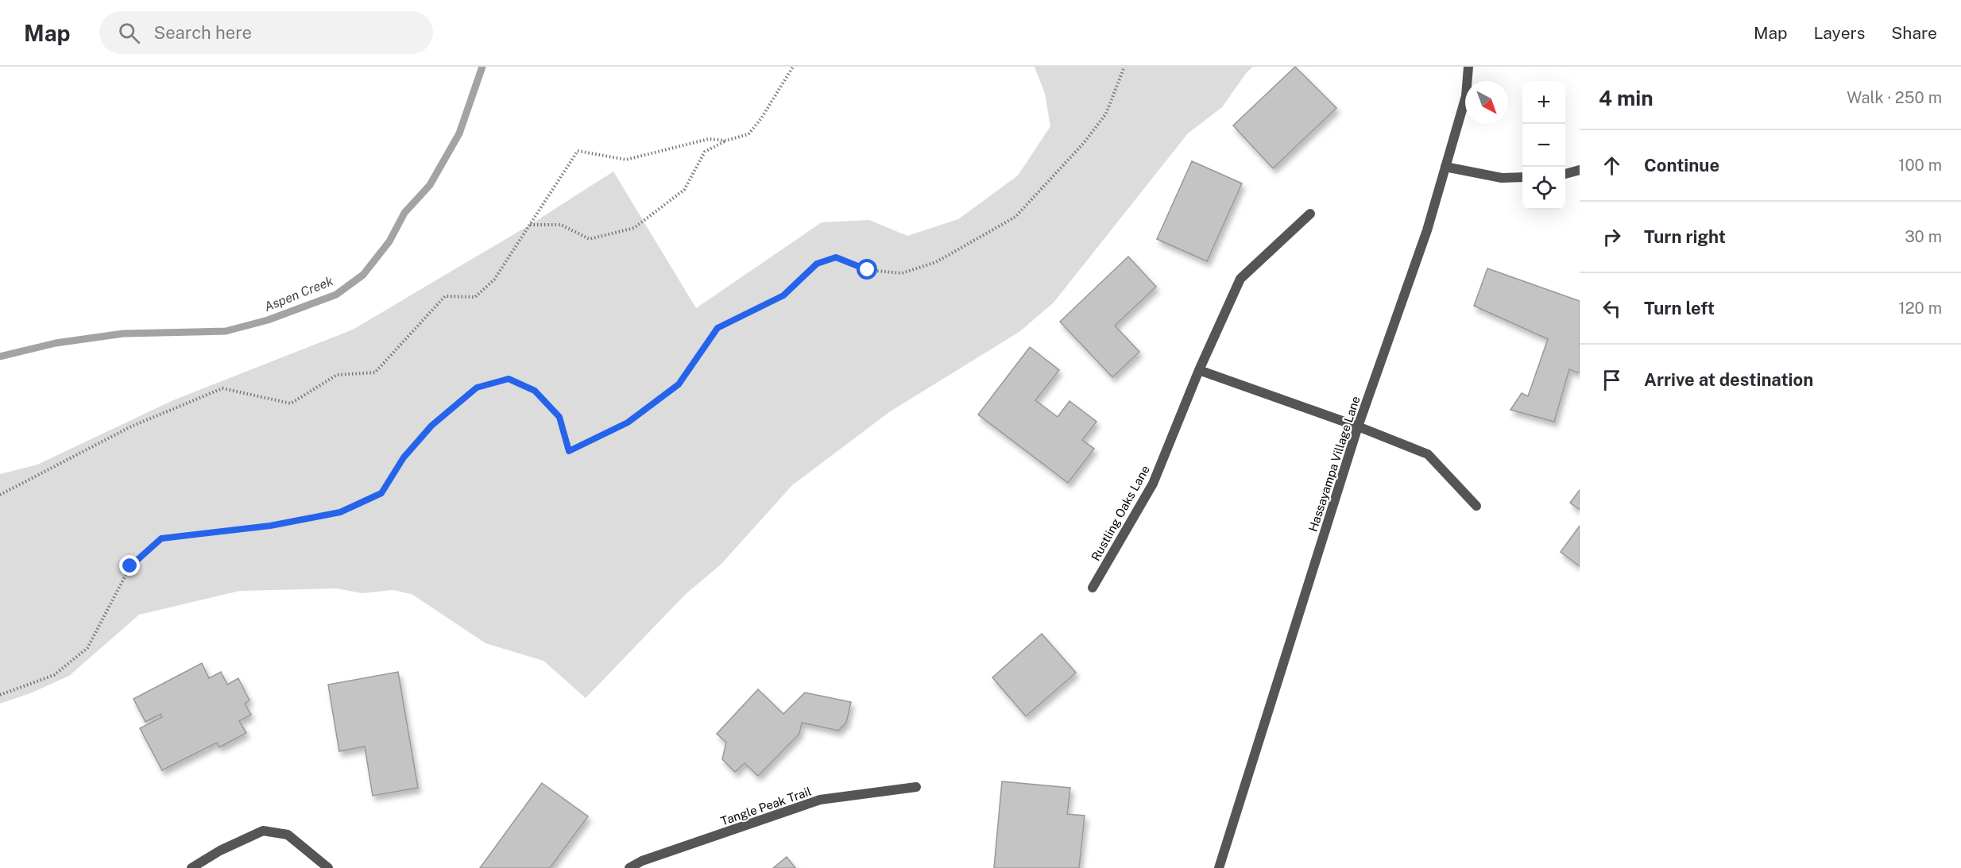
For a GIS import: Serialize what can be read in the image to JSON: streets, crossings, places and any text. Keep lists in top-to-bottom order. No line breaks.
{"streets":{"street":["Hassayampa Village Lane","Rustling Oaks Lane","Tangle Peak Trail"]},"water":["Aspen Creek"],"north":"bottom right","page":{"header":"Map","search":"Search here","nav":["Map","Layers","Share"],"heading":["4 min","Walk · 250 m"],"map_buttons":["+","−"],"list":[["Continue","100 m"],["Turn right","30 m"],["Turn left","120 m"],"Arrive at destination"]}}
